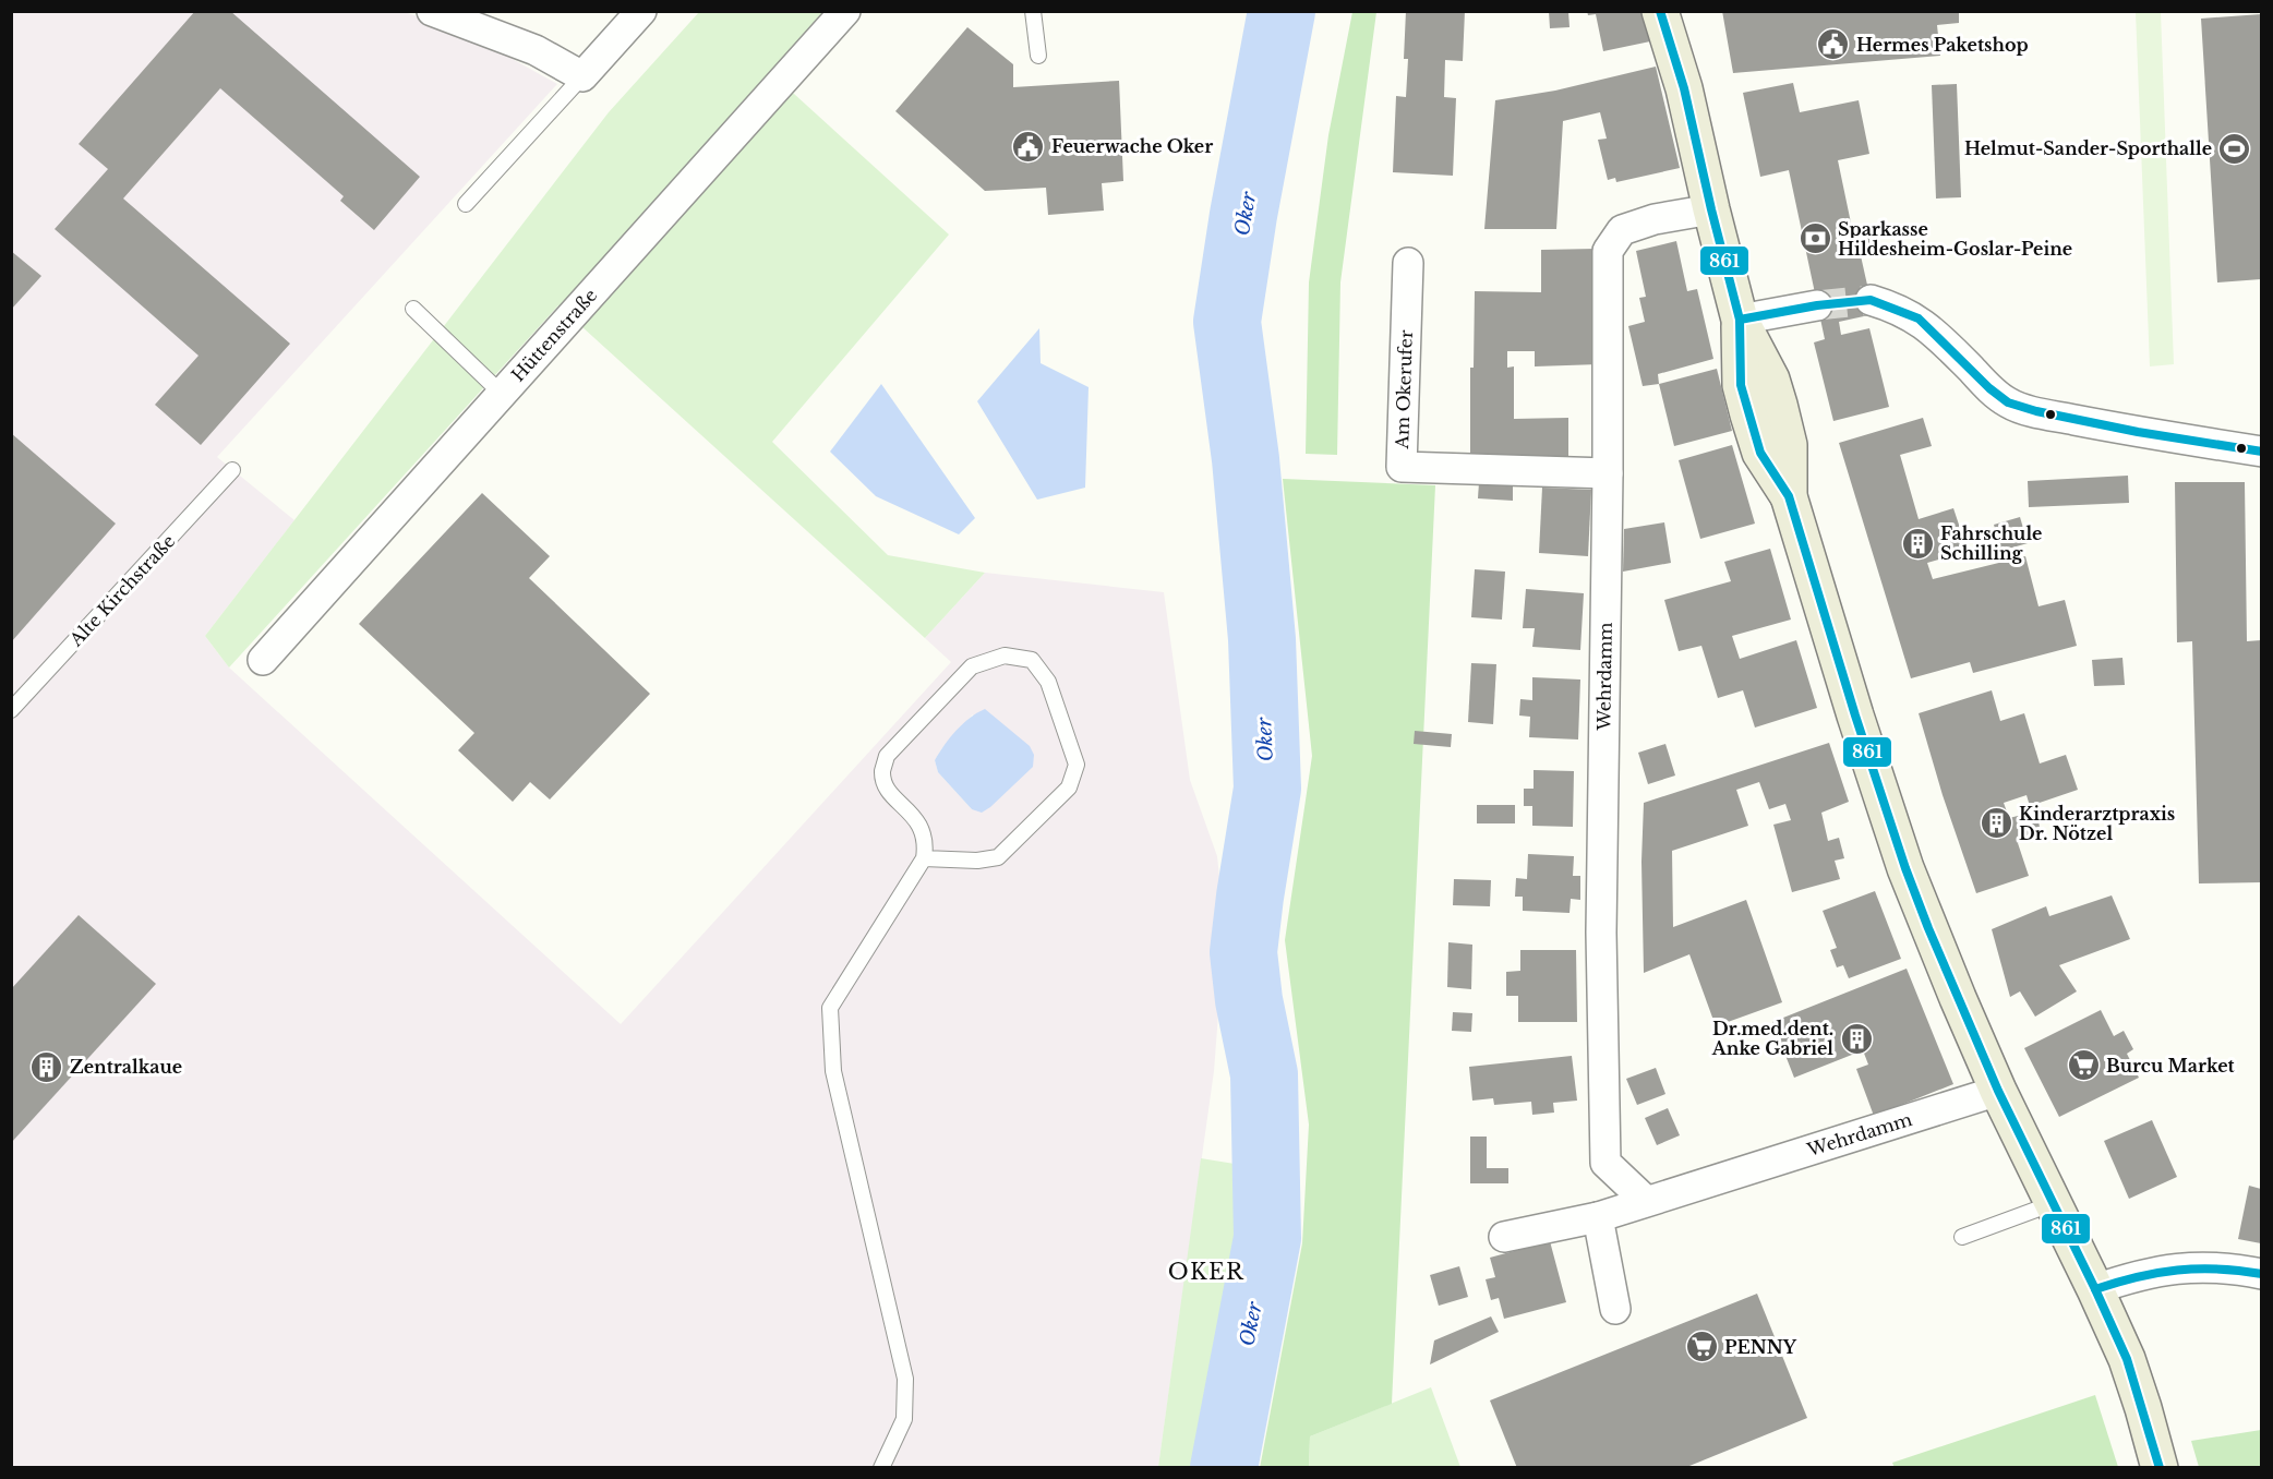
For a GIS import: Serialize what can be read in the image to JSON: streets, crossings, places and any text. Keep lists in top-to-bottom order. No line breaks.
{"streets":{"street":["Hüttenstraße","Am Okerufer","Wehrdamm"],"lane":["Alte Kirchstraße"]},"crossings":[["Am Okerufer","Wehrdamm"]],"districts":["OKER"],"water":["Oker"],"places":{"public building":["Hermes Paketshop","Feuerwache Oker"],"sports":["Helmut-Sander-Sporthalle"],"bank":["Sparkasse Hildesheim-Goslar-Peine"],"building":["Fahrschule Schilling","Kinderarztpraxis Dr. Nötzel","Dr.med.dent. Anke Gabriel","Zentralkaue"],"supermarket":["Burcu Market","PENNY"]},"lines":["transit line 861"]}
